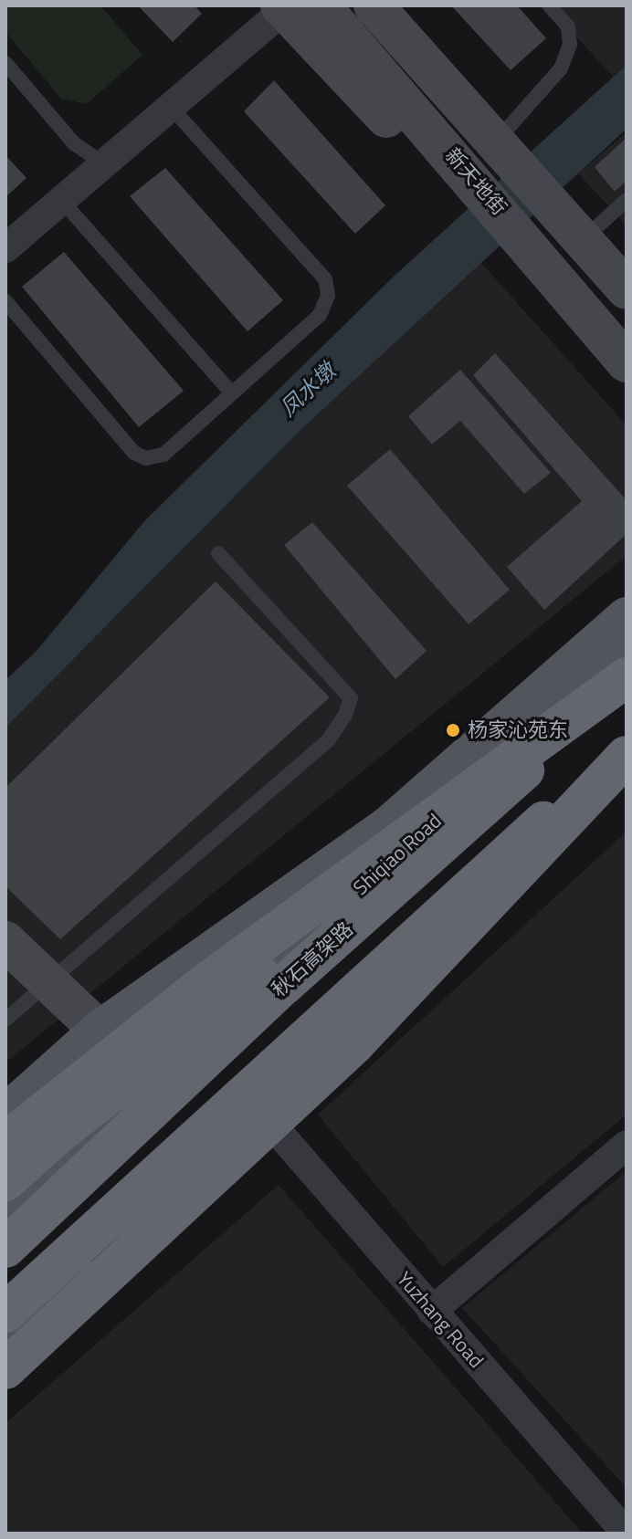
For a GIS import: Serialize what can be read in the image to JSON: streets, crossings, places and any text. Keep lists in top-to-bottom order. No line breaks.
{"streets":{"highway":["秋石高架路"],"main road":["新天地街","Shiqiao Road"],"street":["Yuzhang Road"]},"water":["凤水墩"],"places":["杨家沁苑东"]}
